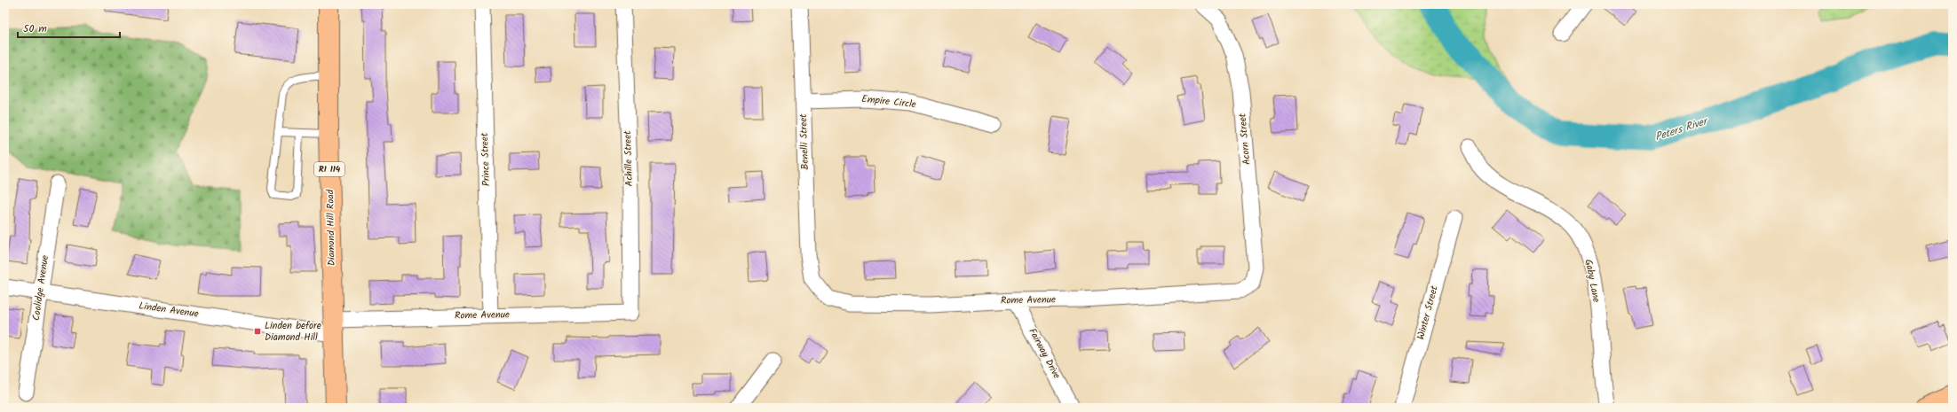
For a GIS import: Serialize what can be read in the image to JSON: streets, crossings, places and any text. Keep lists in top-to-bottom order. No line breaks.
{"streets":{"main road":["RI 114","Diamond Hill Road"],"street":["Empire Circle","Acorn Street","Benelli Street","Achille Street","Prince Street","Gaby Lane","Coolidge Avenue","Rome Avenue","Linden Avenue","Winter Street","Fairway Drive"]},"crossings":[["Empire Circle","Benelli Street"],["Acorn Street","Rome Avenue"],["Benelli Street","Rome Avenue"],["Achille Street","Rome Avenue"],["Prince Street","Rome Avenue"],["Diamond Hill Road","Rome Avenue"],["Diamond Hill Road","Linden Avenue"],["Coolidge Avenue","Linden Avenue"],["Rome Avenue","Linden Avenue"],["Rome Avenue","Fairway Drive"]],"water":["Peters River"],"places":{"transit":["Linden before Diamond Hill"]},"scale_bar":"50 m"}
